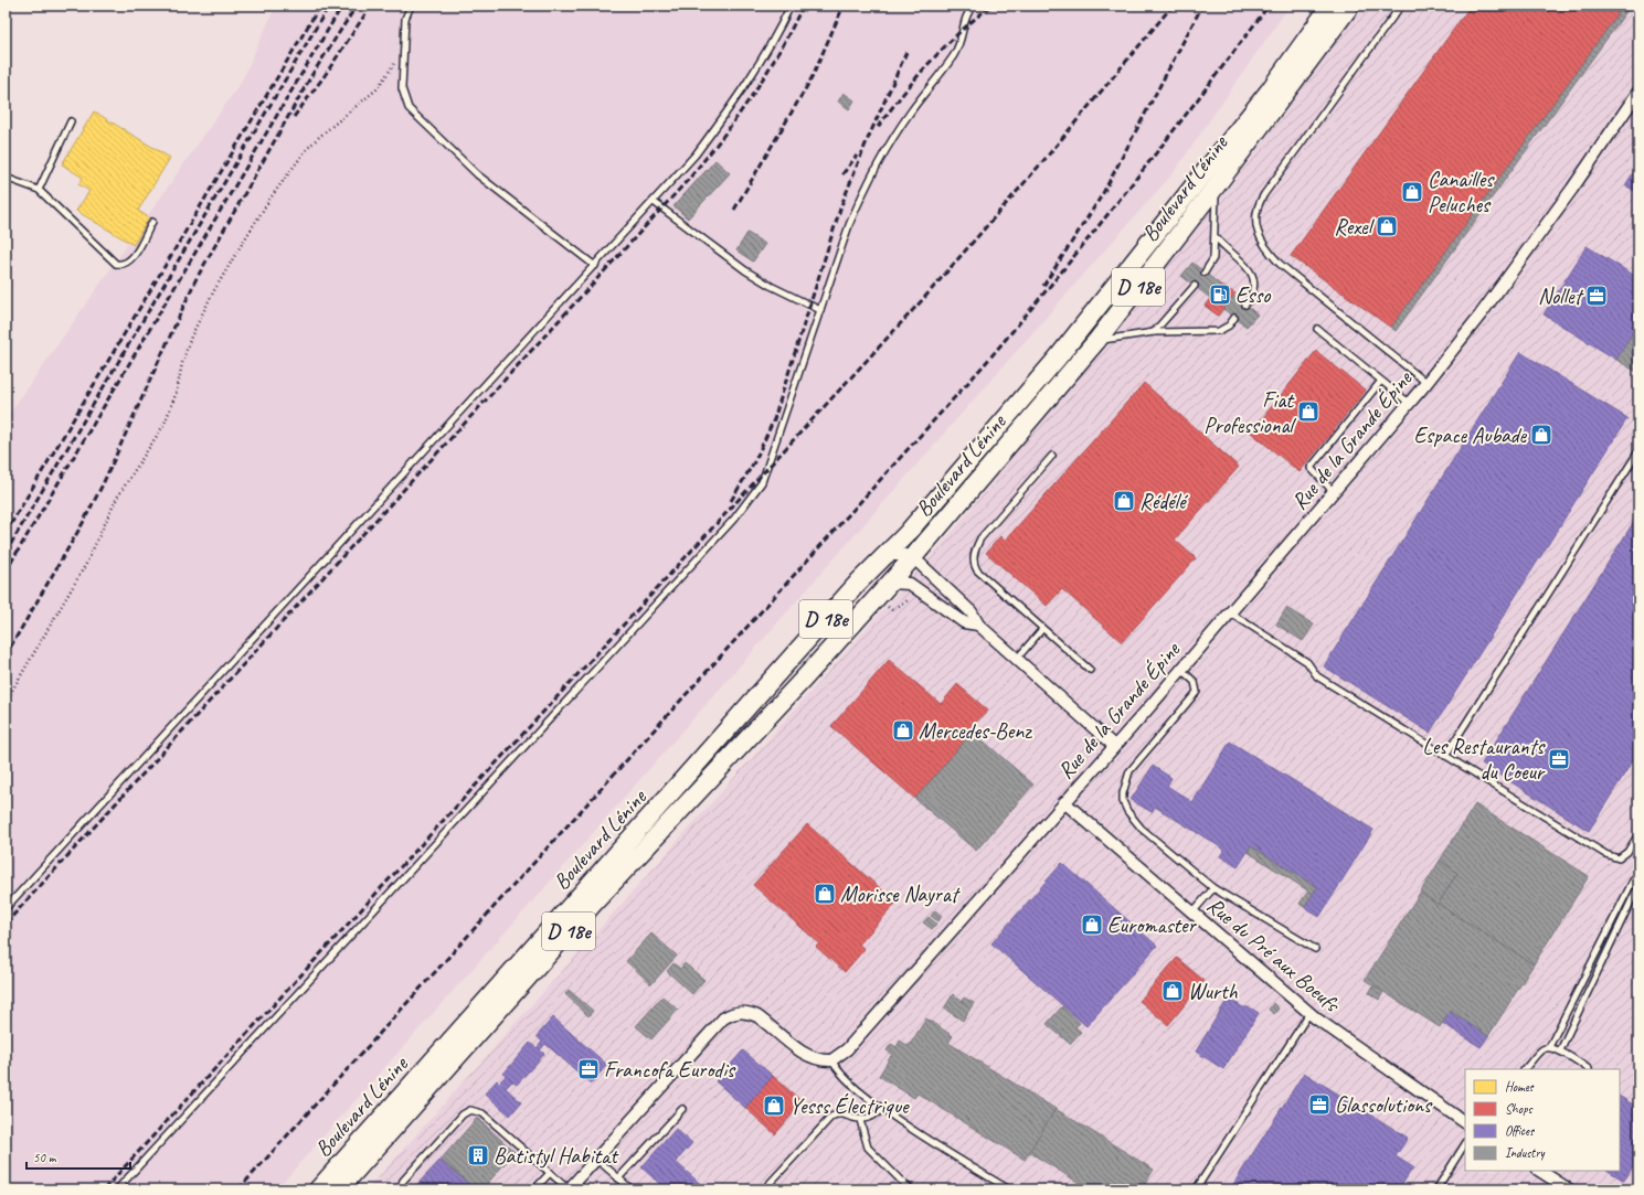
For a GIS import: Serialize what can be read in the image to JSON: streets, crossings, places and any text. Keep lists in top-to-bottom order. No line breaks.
{"streets":{"main road":["Boulevard Lénine","D 18e"],"street":["Rue de la Grande Épine","Rue du Pré aux Boeufs"]},"crossings":[["Rue de la Grande Épine","Rue du Pré aux Boeufs"]],"places":{"shop":["Canailles Peluches","Rexel","Fiat Professional","Espace Aubade","Rédélé","Mercedes-Benz","Morisse Nayrat","Euromaster","Wurth","Yesss Électrique"],"fuel station":["Esso"],"office":["Nollet","Les Restaurants du Coeur","Francofa Eurodis","Glassolutions"],"building":["Batistyl Habitat"]},"legend":["Homes","Shops","Offices","Industry"],"scale_bar":"50 m"}
